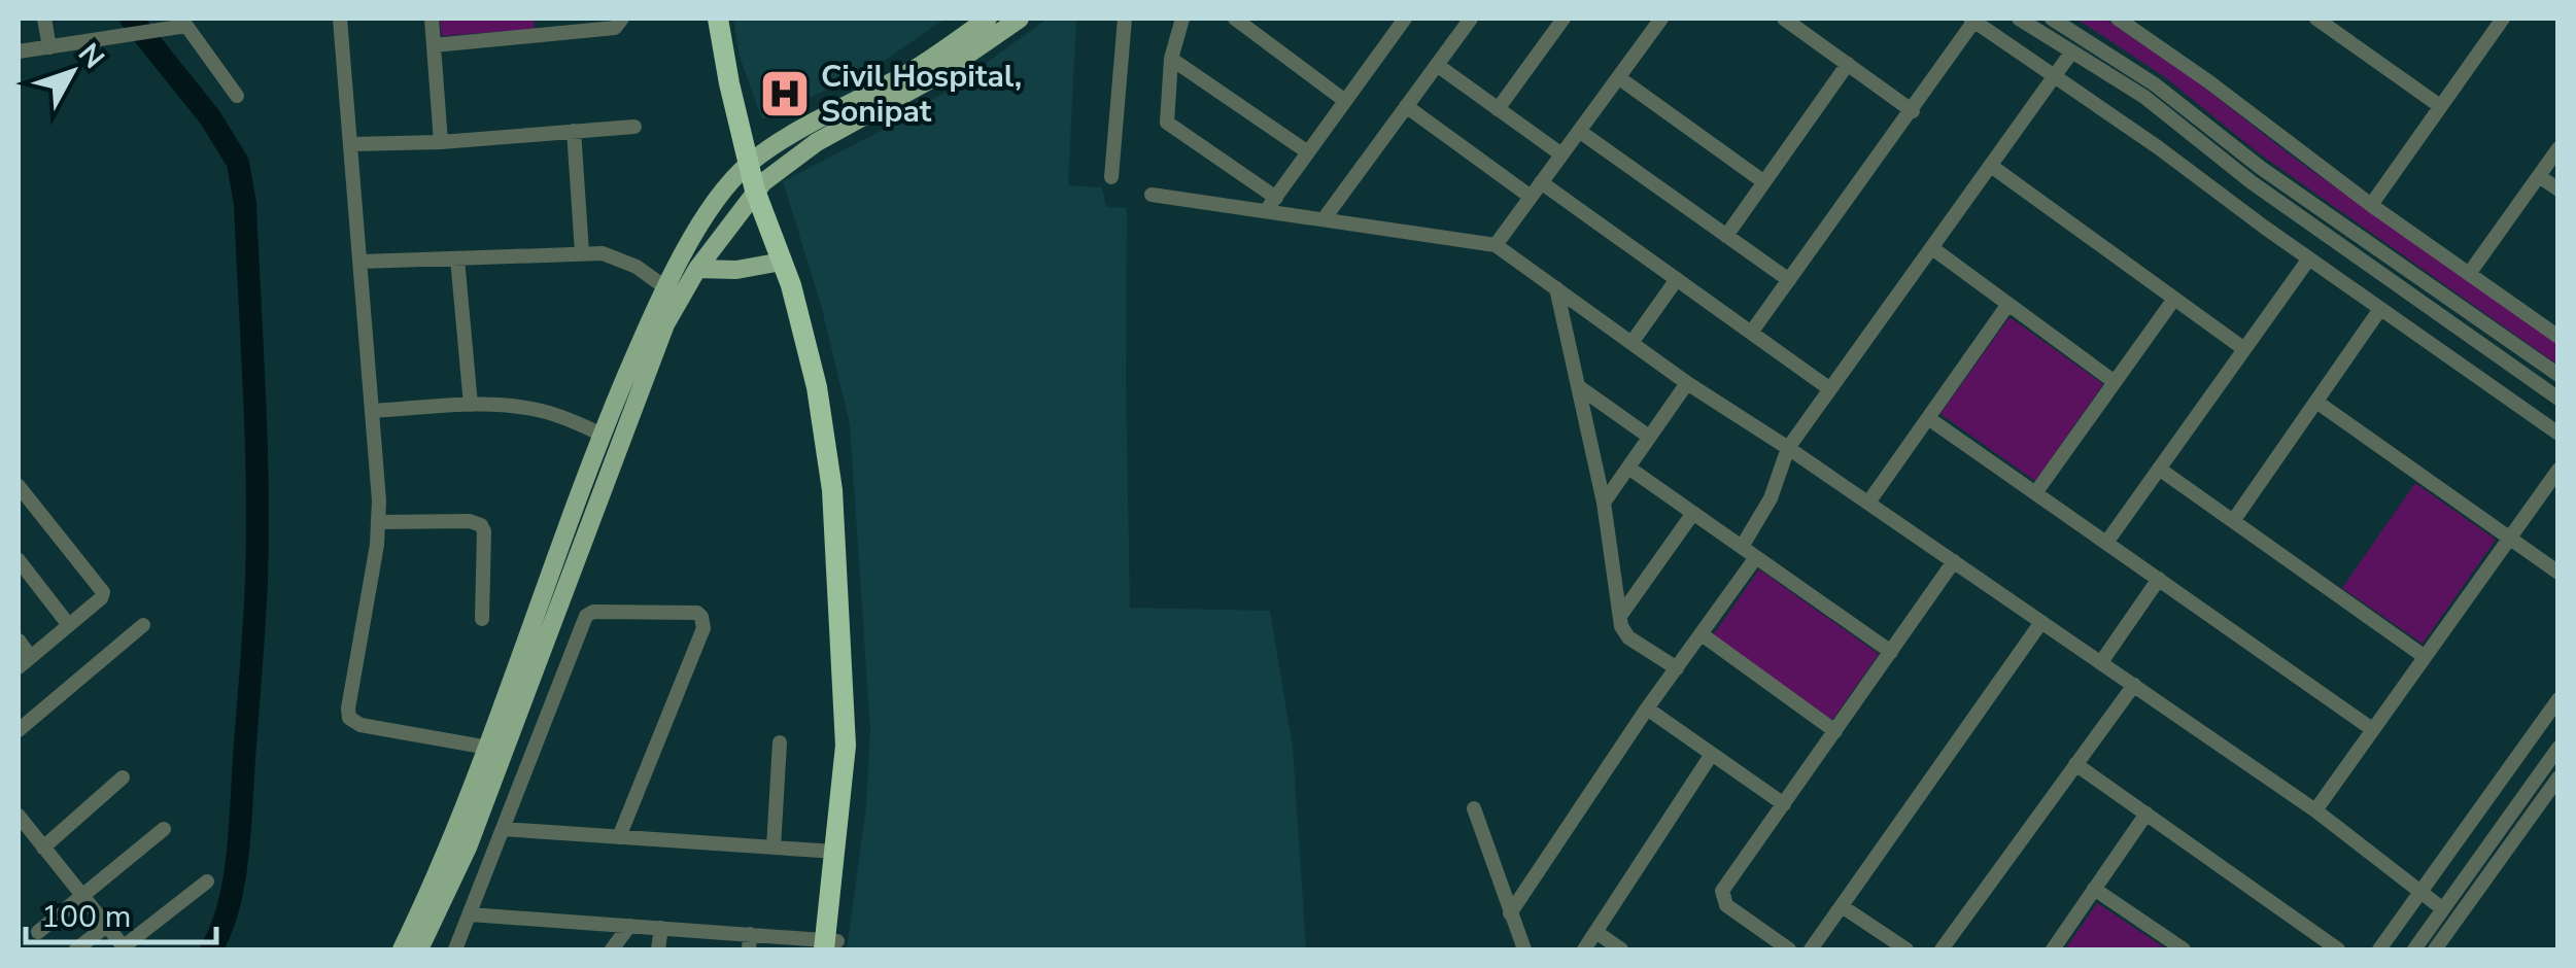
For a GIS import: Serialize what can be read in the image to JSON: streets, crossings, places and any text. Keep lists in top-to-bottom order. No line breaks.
{"places":{"hospital":["Civil Hospital, Sonipat"]},"scale_bar":"100 m","north":"top right"}
